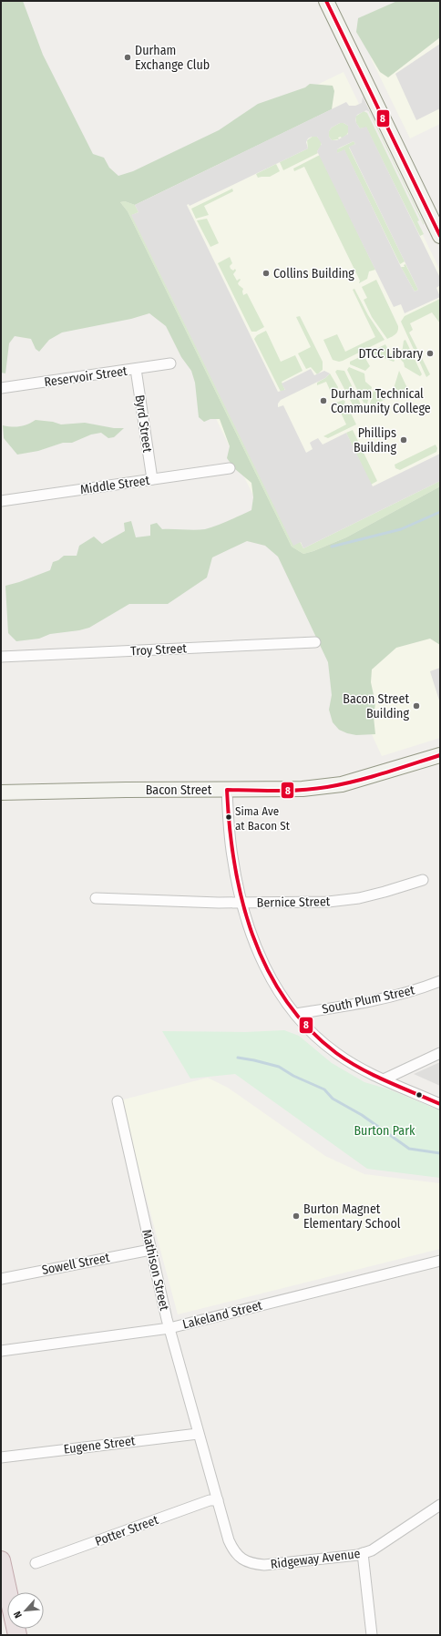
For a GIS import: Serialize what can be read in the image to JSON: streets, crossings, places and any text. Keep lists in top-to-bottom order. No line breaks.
{"streets":{"street":["Reservoir Street","Byrd Street","Middle Street","Troy Street","Bacon Street","Bernice Street","South Plum Street","Sowell Street","Mathison Street","Lakeland Street","Eugene Street","Potter Street","Ridgeway Avenue"]},"crossings":[["Reservoir Street","Byrd Street"],["Byrd Street","Middle Street"],["Sowell Street","Mathison Street"],["Mathison Street","Lakeland Street"],["Mathison Street","Eugene Street"],["Mathison Street","Potter Street"],["Mathison Street","Ridgeway Avenue"],["Potter Street","Ridgeway Avenue"]],"parks":["Burton Park"],"places":["Durham Exchange Club","Collins Building","DTCC Library","Durham Technical Community College","Phillips Building","Bacon Street Building","Sima Ave at Bacon St","Burton Magnet Elementary School"],"lines":["transit line 8"],"north":"bottom left"}
